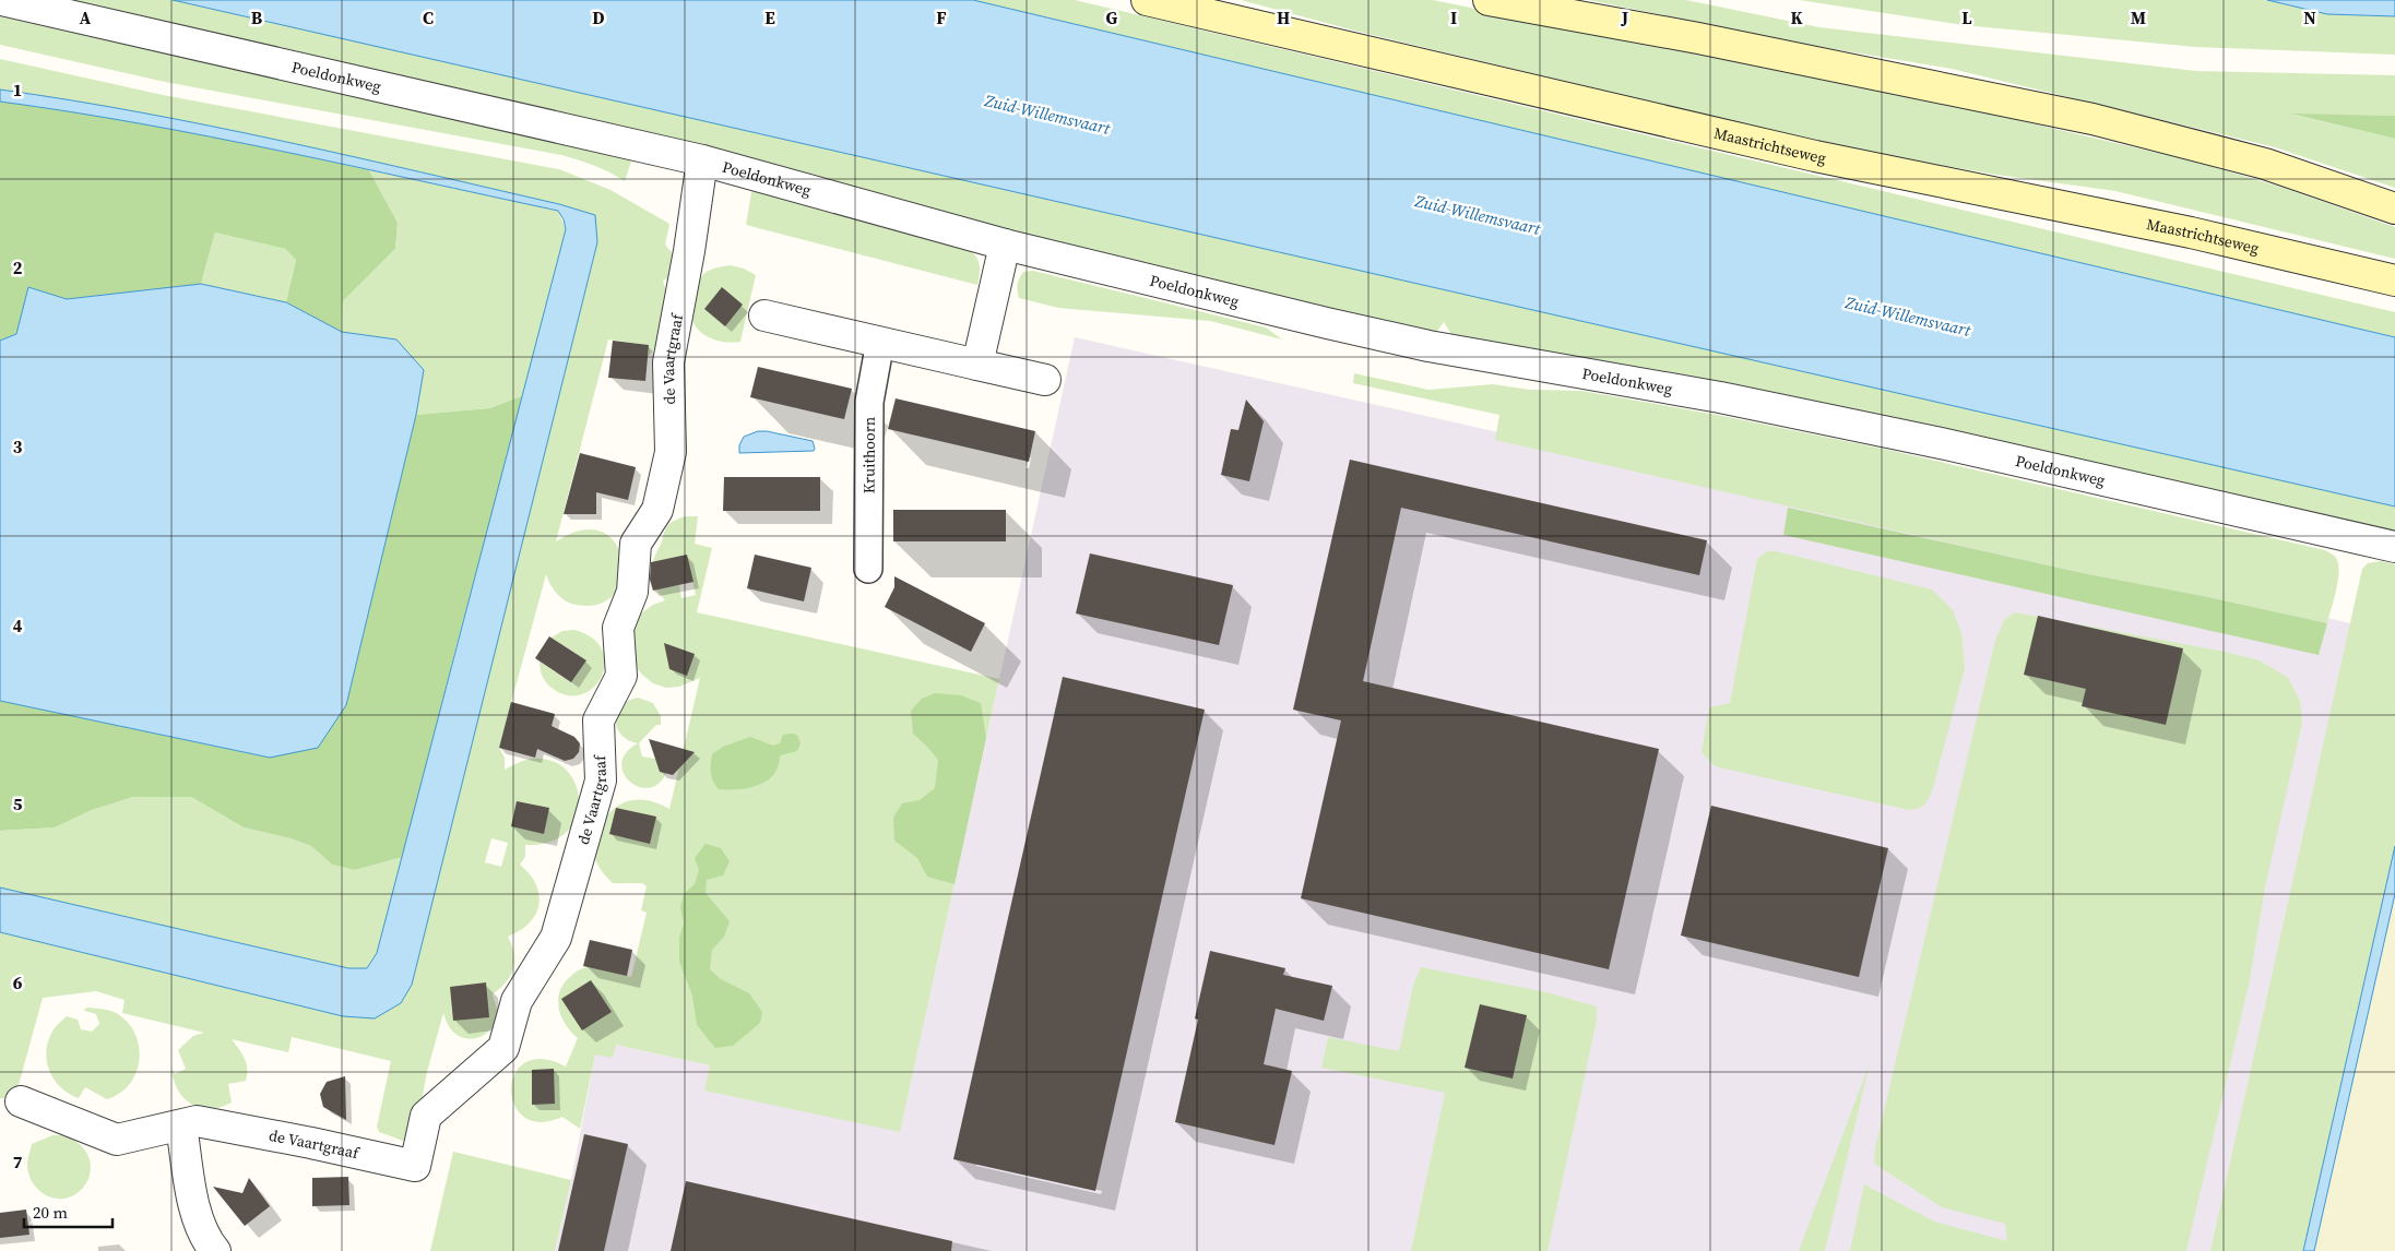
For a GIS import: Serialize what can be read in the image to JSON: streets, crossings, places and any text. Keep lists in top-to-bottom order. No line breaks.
{"streets":{"main road":["Maastrichtseweg"],"street":["Poeldonkweg","de Vaartgraaf","Kruithoorn"]},"crossings":[["Poeldonkweg","de Vaartgraaf"]],"water":["Zuid-Willemsvaart"],"scale_bar":"20 m","grid":{"columns":["A","B","C","D","E","F","G","H","I","J","K","L","M","N"],"rows":["1","2","3","4","5","6","7"]}}
